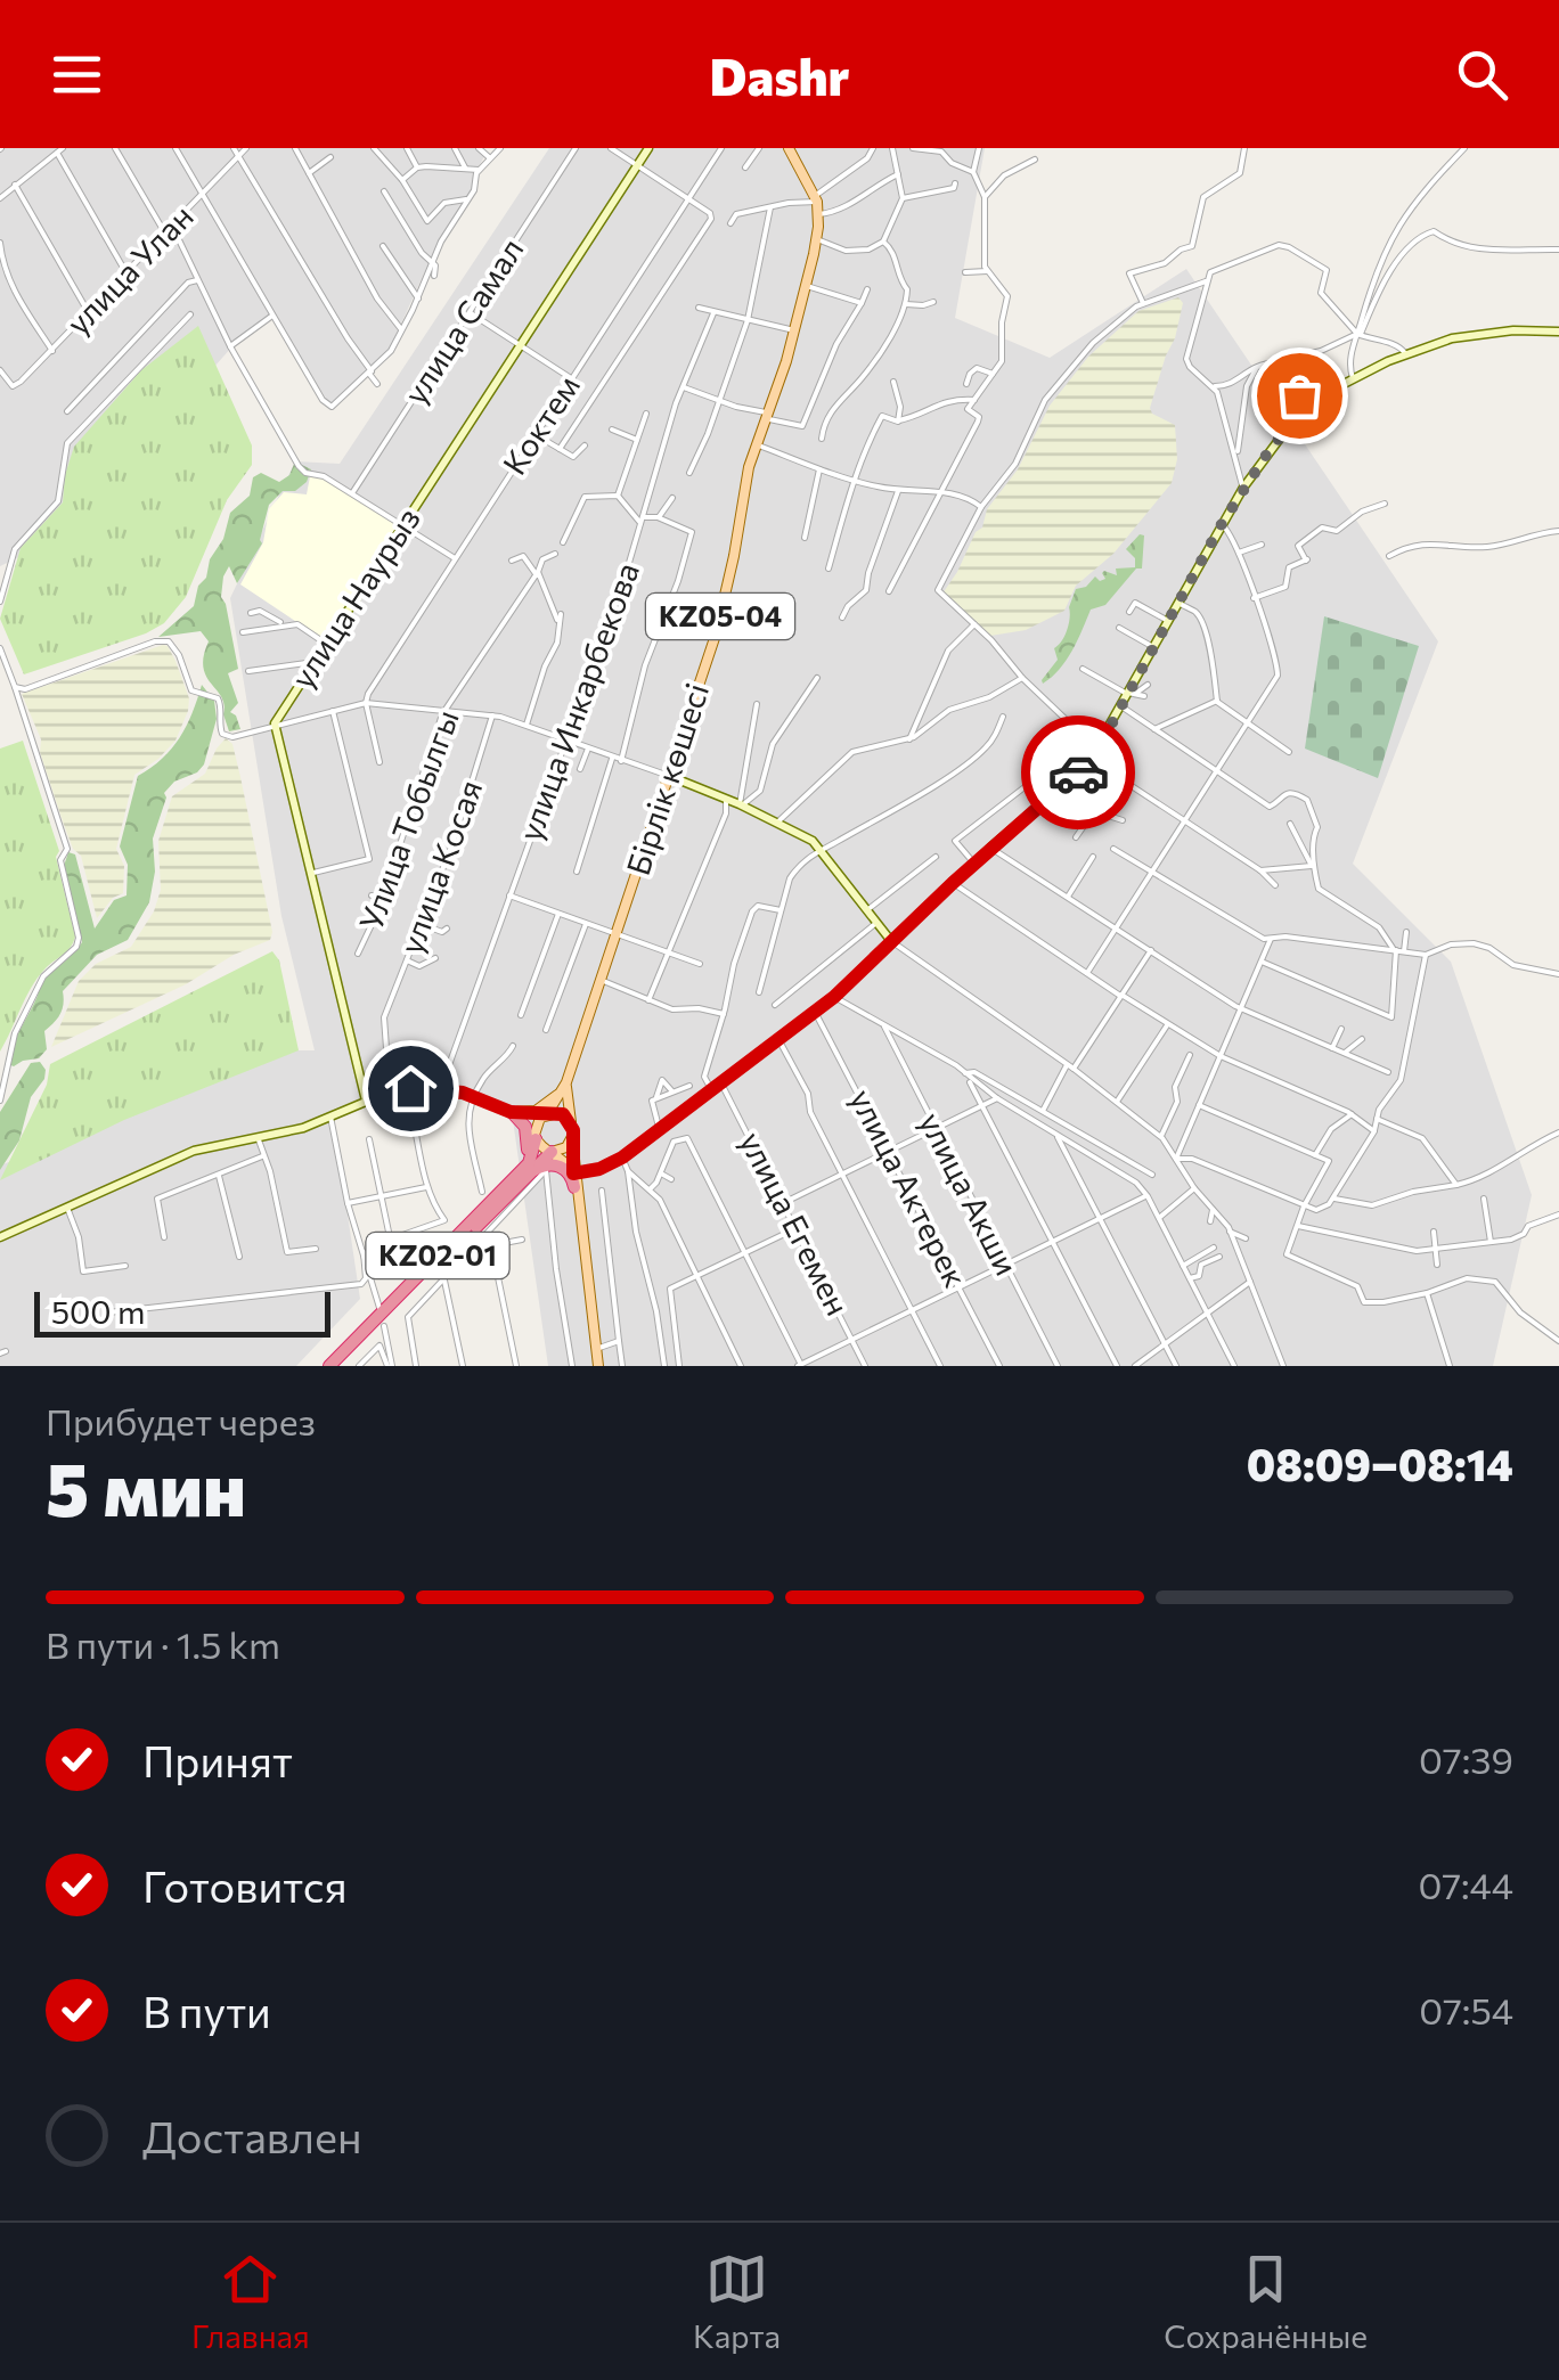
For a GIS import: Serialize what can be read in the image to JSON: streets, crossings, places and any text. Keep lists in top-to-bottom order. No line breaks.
{"streets":{"highway":["KZ02-01"],"main road":["KZ05-04","Бірлік көшесі"],"street":["улица Улан","улица Самал","Коктем","улица Наурыз","улица Инкарбекова","Улица Тобылгы","улица Косая","улица Актерек","улица Акши","улица Егемен"]},"crossings":[["KZ05-04","Бірлік көшесі"],["KZ05-04","KZ02-01"]],"scale_bar":"500 m","page":{"header":"Dashr","scale":"500 m","heading":["5 мин","Прибудет через","08:09–08:14"],"bar":"В пути · 1.5 km","list":[["Принят","07:39"],["Готовится","07:44"],["В пути","07:54"],"Доставлен"],"tabs":["Главная","Карта","Сохранённые"]}}
